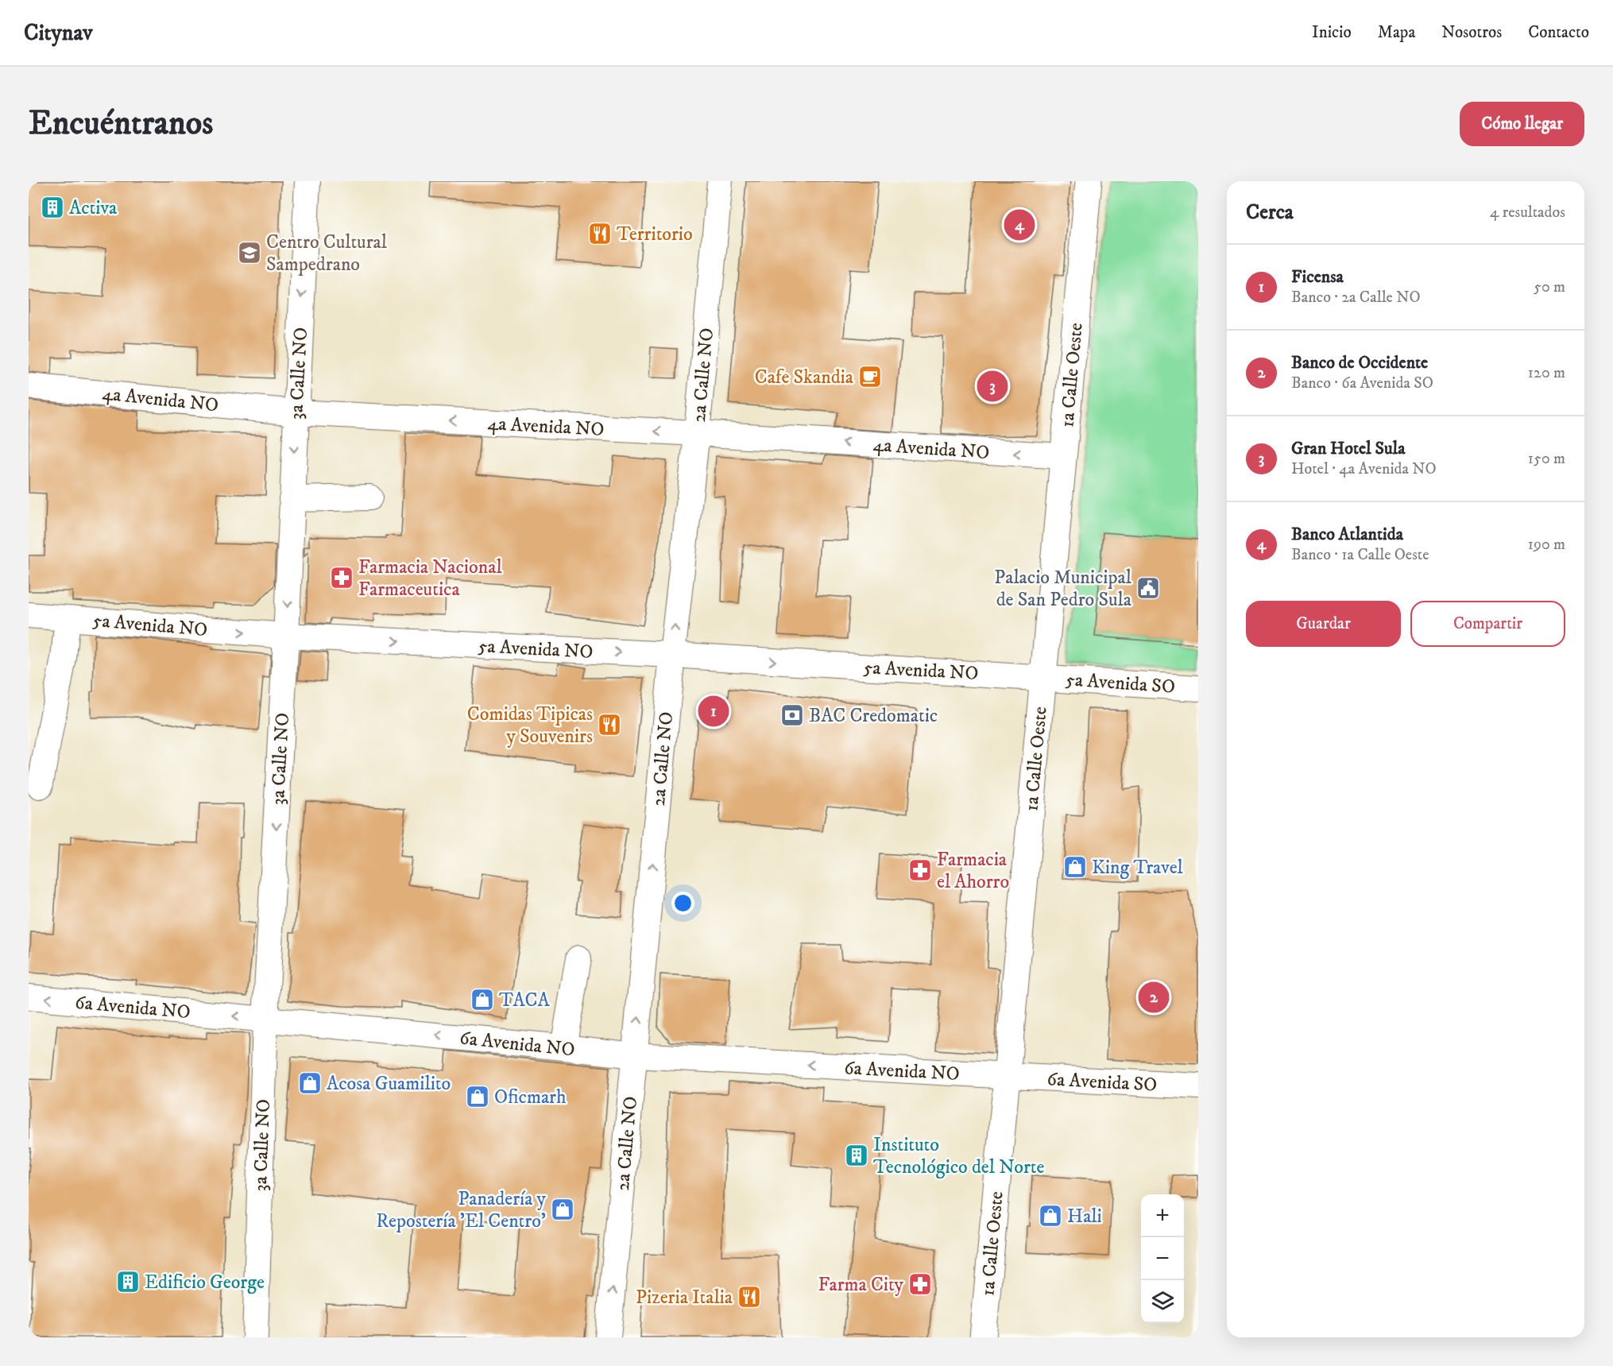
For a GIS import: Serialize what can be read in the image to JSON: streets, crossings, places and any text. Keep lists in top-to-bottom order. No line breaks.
{"streets":{"main road":["1a Calle Oeste"],"street":["3a Calle NO","2a Calle NO","4a Avenida NO","5a Avenida NO","5a Avenida SO","6a Avenida NO","6a Avenida SO"]},"crossings":[["3a Calle NO","4a Avenida NO"],["3a Calle NO","5a Avenida NO"],["3a Calle NO","6a Avenida NO"],["2a Calle NO","4a Avenida NO"],["2a Calle NO","5a Avenida NO"],["2a Calle NO","6a Avenida NO"],["1a Calle Oeste","4a Avenida NO"],["1a Calle Oeste","5a Avenida NO"],["1a Calle Oeste","5a Avenida SO"],["1a Calle Oeste","6a Avenida NO"],["1a Calle Oeste","6a Avenida SO"],["5a Avenida NO","5a Avenida SO"],["6a Avenida NO","6a Avenida SO"]],"one_way":["3a Calle NO","2a Calle NO","4a Avenida NO","5a Avenida NO","6a Avenida NO"],"places":{"building":["Activa","Instituto Tecnológico del Norte","Edificio George"],"restaurant":["Territorio","Comidas Tipicas y Souvenirs","Pizeria Italia"],"school or university":["Centro Cultural Sampedrano"],"cafe":["Cafe Skandia"],"pharmacy":["Farmacia Nacional Farmaceutica","Farmacia el Ahorro","Farma City"],"public building":["Palacio Municipal de San Pedro Sula"],"bank":["BAC Credomatic"],"shop":["King Travel","TACA","Acosa Guamilito","Oficmarh","Panadería y Repostería 'El Centro'","Hali"]},"page":{"header":"Citynav","nav":["Inicio","Mapa","Nosotros","Contacto"],"buttons":["Cómo llegar",["Guardar","Compartir"]],"title":"Encuéntranos","heading":["Cerca","4 resultados"],"pins":["4","3","1","2"],"list":[{"mark":"1","name":"Ficensa","note":"Banco · 2a Calle NO","value":"50 m"},{"mark":"2","name":"Banco de Occidente","note":"Banco · 6a Avenida SO","value":"120 m"},{"mark":"3","name":"Gran Hotel Sula","note":"Hotel · 4a Avenida NO","value":"150 m"},{"mark":"4","name":"Banco Atlantida","note":"Banco · 1a Calle Oeste","value":"190 m"}],"map_buttons":["+","−"]}}
